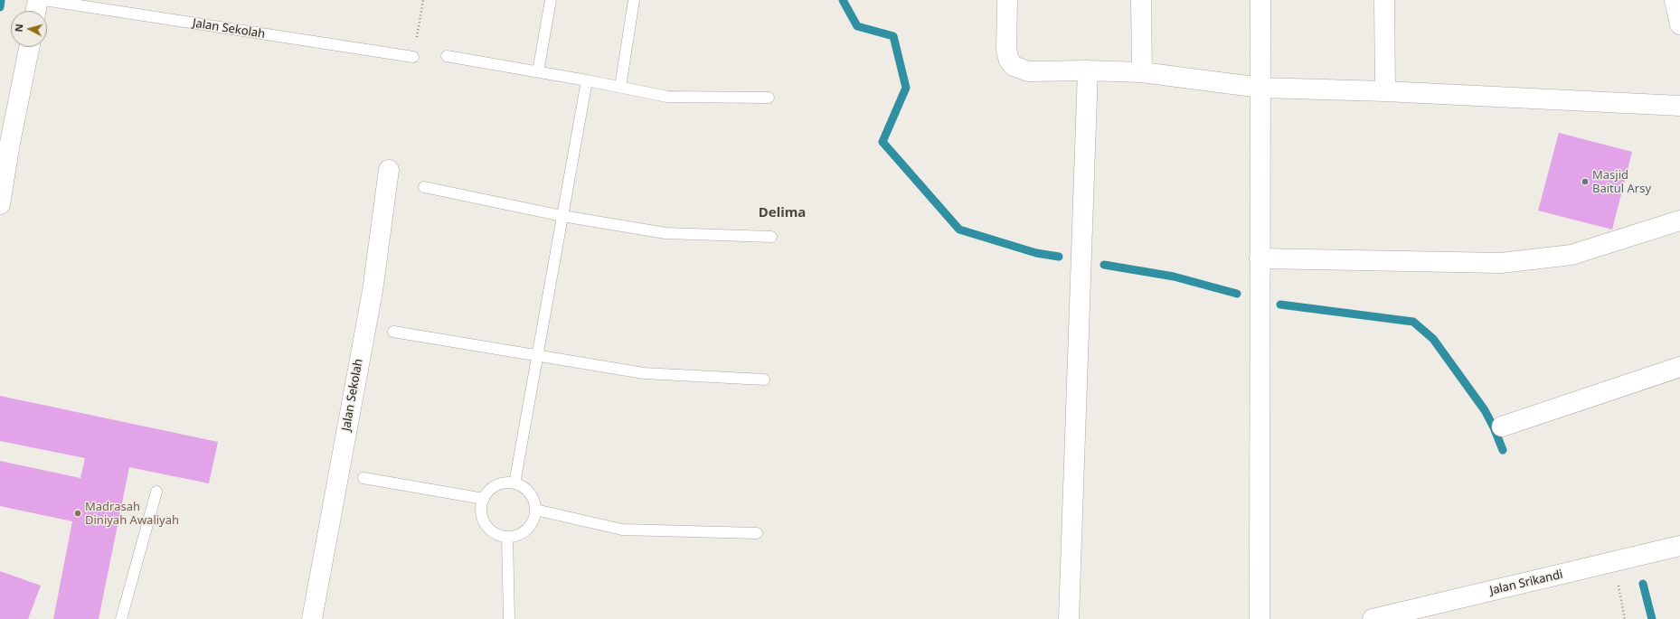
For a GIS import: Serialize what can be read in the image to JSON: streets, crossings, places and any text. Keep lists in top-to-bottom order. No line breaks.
{"streets":{"street":["Jalan Sekolah","Jalan Srikandi"]},"districts":["Delima"],"places":["Masjid Baitul Arsy","Madrasah Diniyah Awaliyah"],"north":"left"}
